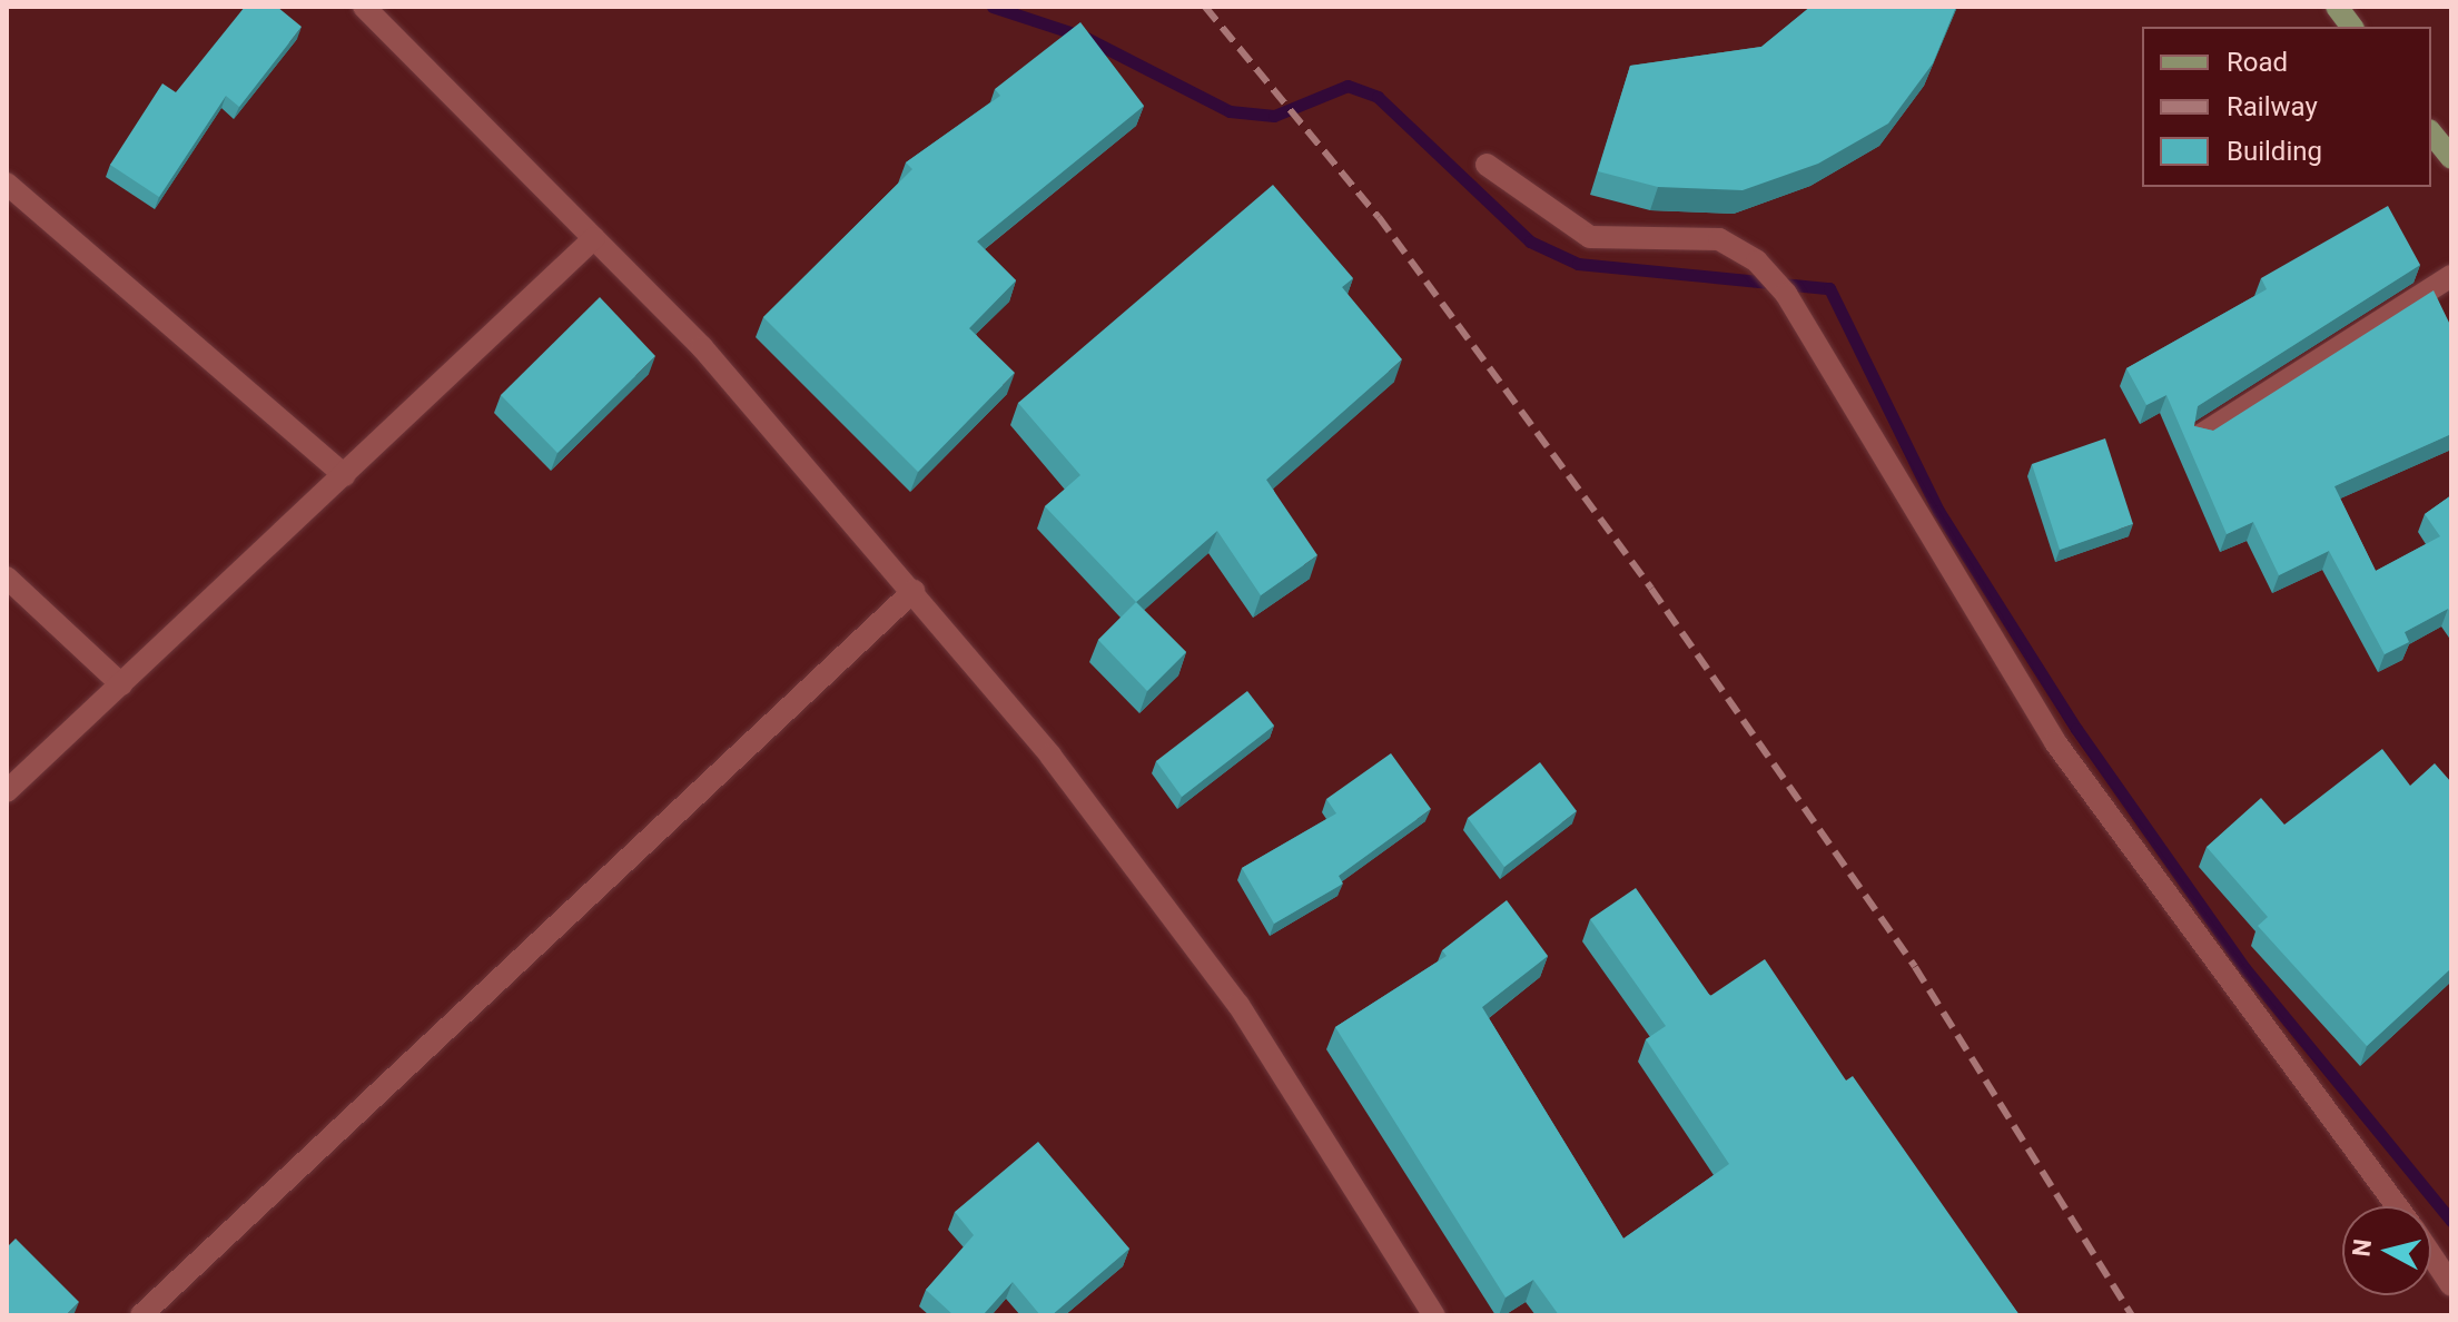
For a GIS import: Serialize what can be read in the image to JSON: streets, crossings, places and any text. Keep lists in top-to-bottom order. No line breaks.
{"legend":["Road","Railway","Building"],"north":"left"}
